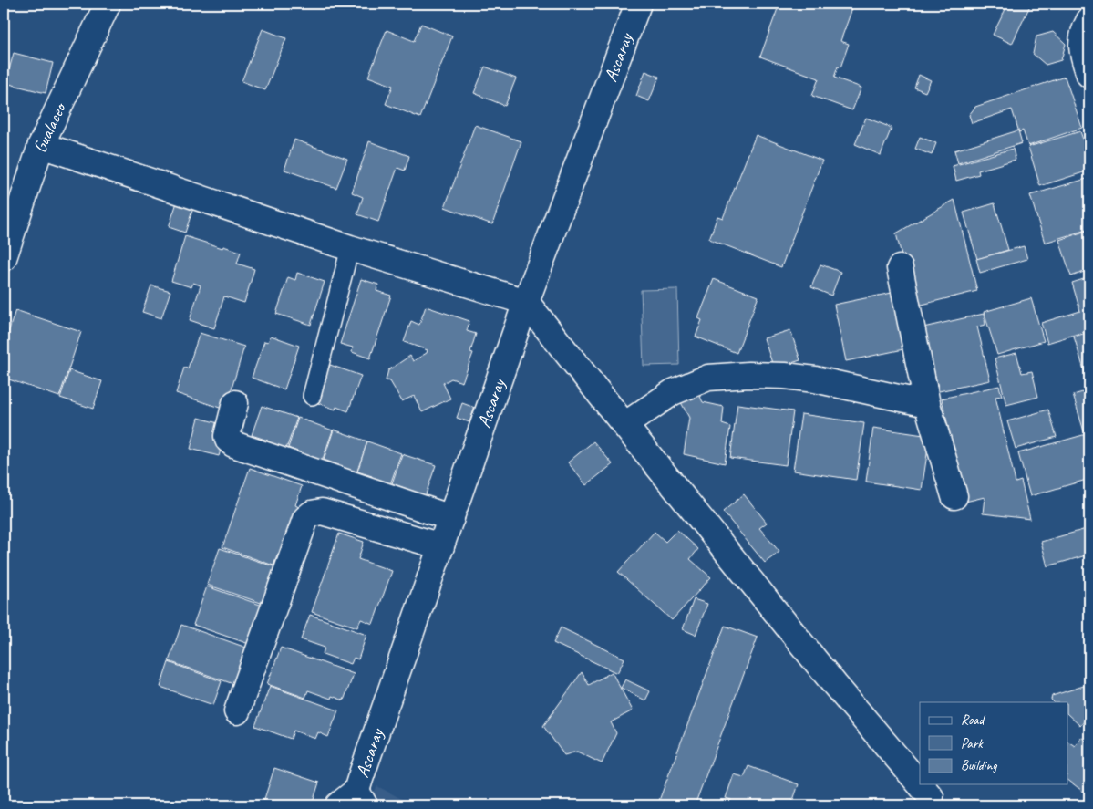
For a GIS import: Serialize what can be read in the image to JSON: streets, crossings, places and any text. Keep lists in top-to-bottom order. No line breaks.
{"streets":{"street":["Ascaray","Gualaceo"]},"legend":["Road","Park","Building"]}
